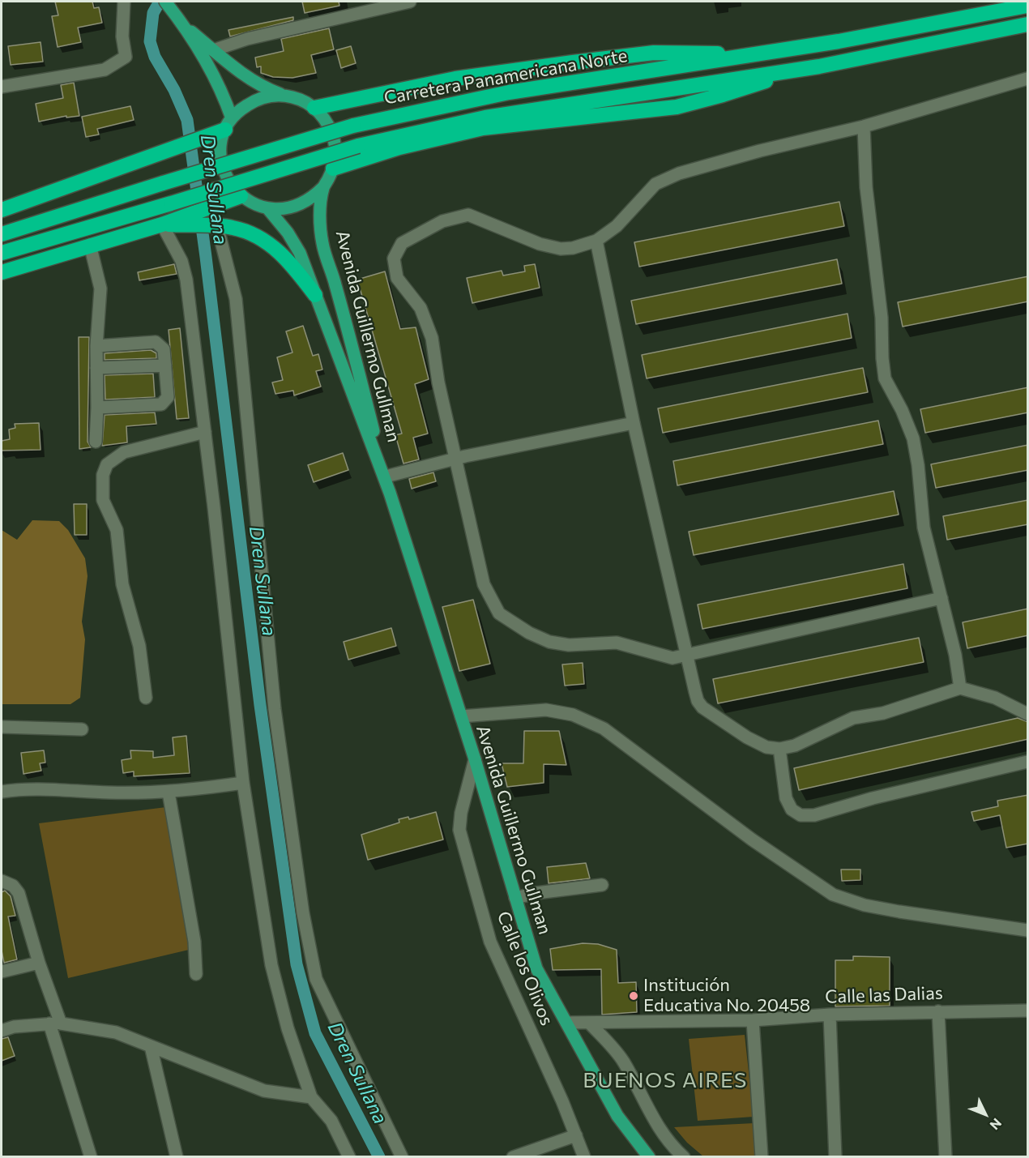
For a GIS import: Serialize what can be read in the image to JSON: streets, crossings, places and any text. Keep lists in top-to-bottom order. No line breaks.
{"streets":{"highway":["Carretera Panamericana Norte"],"main road":["Avenida Guillermo Gullman"],"street":["Calle los Olivos","Calle las Dalias"]},"crossings":[["Avenida Guillermo Gullman","Calle los Olivos"],["Avenida Guillermo Gullman","Calle las Dalias"]],"districts":["BUENOS AIRES"],"water":["Dren Sullana"],"places":["Institución Educativa No. 20458"],"north":"bottom right"}
